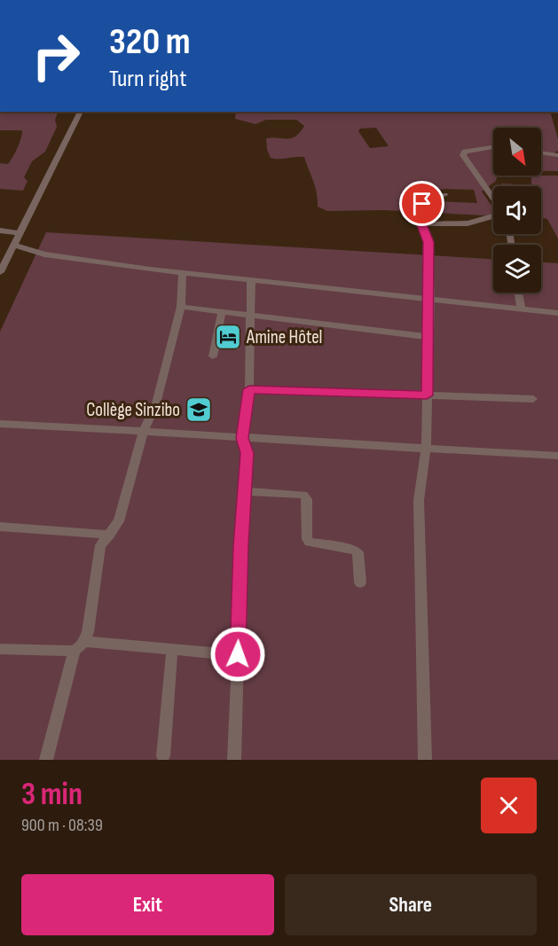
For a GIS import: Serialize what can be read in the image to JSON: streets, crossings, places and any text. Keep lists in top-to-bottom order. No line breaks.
{"places":{"hotel":["Amine Hôtel"],"school or university":["Collège Sinzibo"]},"north":"bottom right","page":{"turn":["320 m","Turn right"],"heading":["3 min","900 m · 08:39"],"buttons":["Exit","Share"]}}
